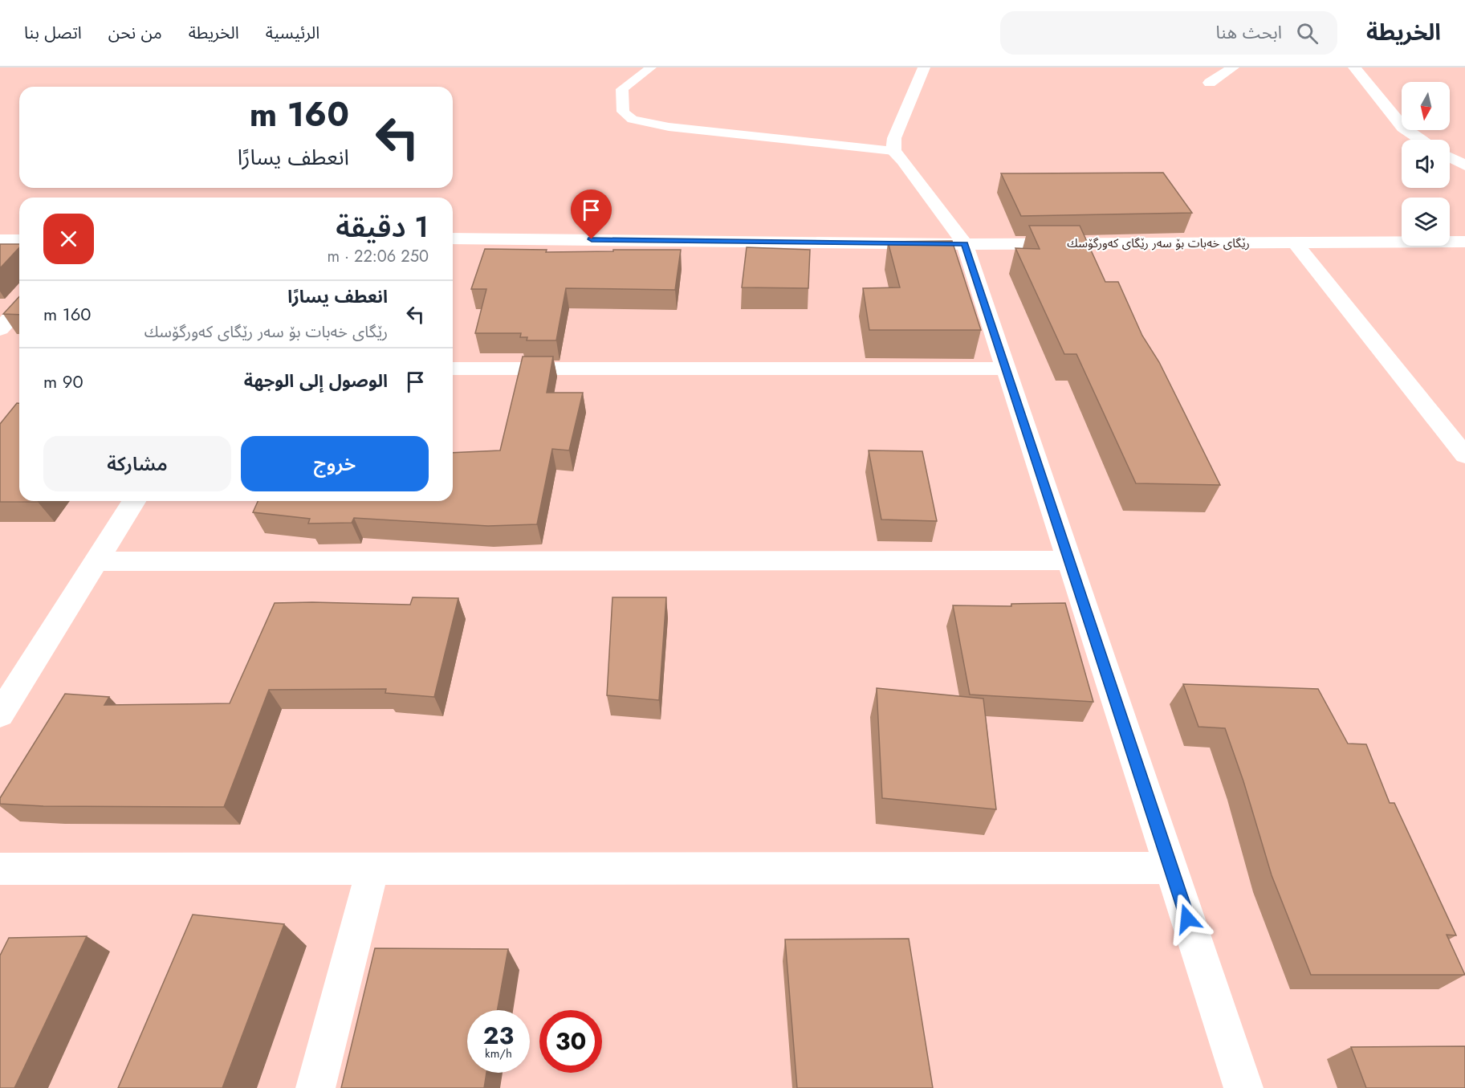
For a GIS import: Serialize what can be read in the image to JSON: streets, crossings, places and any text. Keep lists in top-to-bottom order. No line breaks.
{"streets":{"street":["رێگاى خەبات بۆ سەر رێگاى كەورگۆسك"]},"north":"bottom","page":{"header":"الخريطة","search":"ابحث هنا","nav":["الرئيسية","الخريطة","من نحن","اتصل بنا"],"turn":["160 m","انعطف يسارًا"],"heading":["1 دقيقة","250 m · 22:06"],"list":[{"name":"انعطف يسارًا","note":"رێگاى خەبات بۆ سەر رێگاى كەورگۆسك","value":"160 m"},{"name":"الوصول إلى الوجهة","value":"90 m"}],"buttons":["خروج","مشاركة"],"speed":"23 km/h","limit":"30"}}
